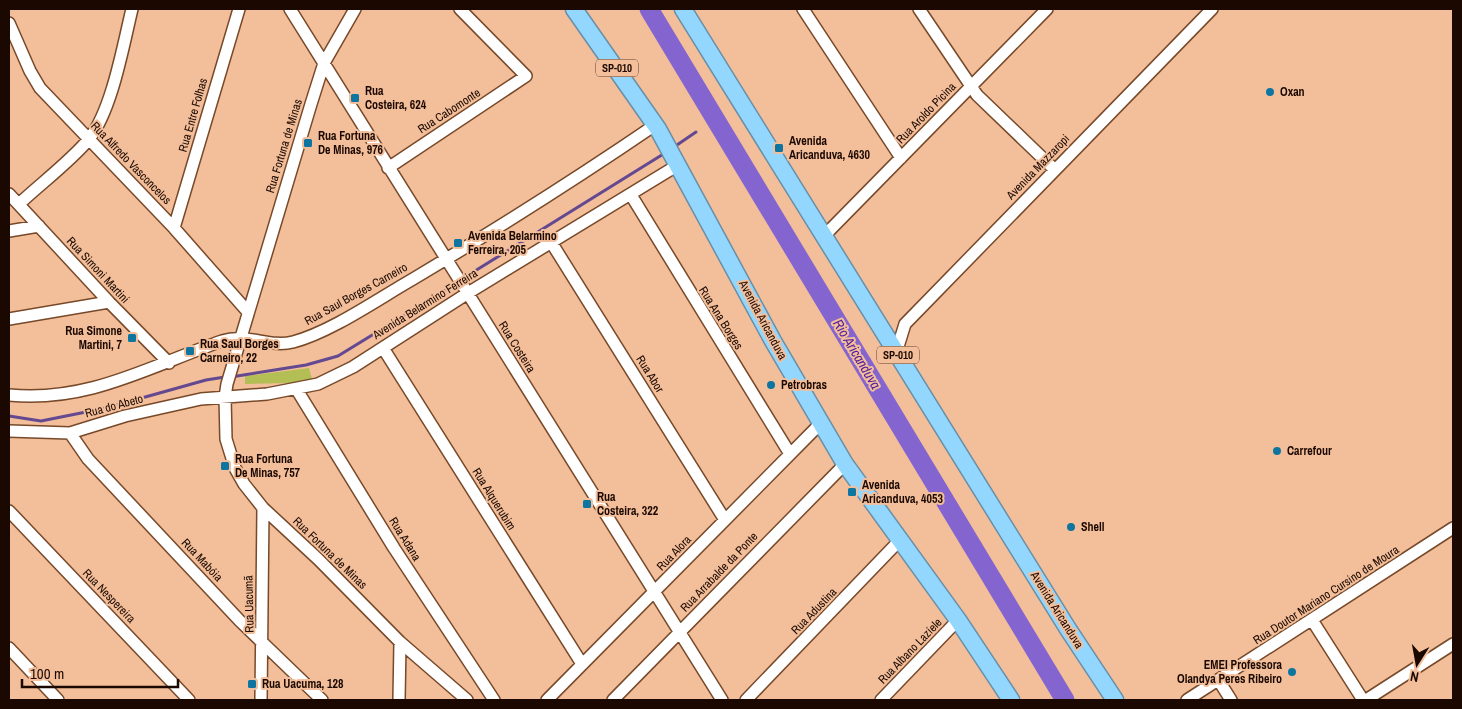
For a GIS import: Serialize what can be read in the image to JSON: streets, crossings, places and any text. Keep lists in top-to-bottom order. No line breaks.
{"streets":{"highway":["SP-010","Avenida Aricanduva"],"street":["Rua Cabomonte","Rua Aroldo Picina","Rua Entre Folhas","Rua Fortuna de Minas","Rua Alfredo Vasconcelos","Avenida Mazzaropi","Rua Simoni Martini","Rua Saul Borges Carneiro","Avenida Belarmino Ferreira","Rua Ana Borges","Rua Costeira","Rua Abor","Rua do Abeto","Rua Alquerubim","Rua Adana","Rua Alora","Rua Mabóia","Rua Arrabalde da Ponte","Rua Doutor Mariano Cursino de Moura","Rua Nespereira","Rua Uacumã","Rua Adustina","Rua Albano Lazíele"]},"crossings":[["Rua Cabomonte","Rua Costeira"],["Rua Aroldo Picina","Avenida Aricanduva"],["Rua Entre Folhas","Rua Alfredo Vasconcelos"],["Rua Fortuna de Minas","Rua Alfredo Vasconcelos"],["Rua Fortuna de Minas","Rua Saul Borges Carneiro"],["Rua Fortuna de Minas","Avenida Belarmino Ferreira"],["Rua Fortuna de Minas","Rua Costeira"],["Rua Fortuna de Minas","Rua do Abeto"],["Rua Fortuna de Minas","Rua Uacumã"],["Avenida Mazzaropi","Avenida Aricanduva"],["Rua Simoni Martini","Rua Saul Borges Carneiro"],["Rua Saul Borges Carneiro","Avenida Aricanduva"],["Rua Saul Borges Carneiro","Rua Costeira"],["Avenida Belarmino Ferreira","Rua Ana Borges"],["Avenida Belarmino Ferreira","Avenida Aricanduva"],["Avenida Belarmino Ferreira","Rua Costeira"],["Avenida Belarmino Ferreira","Rua Abor"],["Avenida Belarmino Ferreira","Rua do Abeto"],["Avenida Belarmino Ferreira","Rua Alquerubim"],["Avenida Belarmino Ferreira","Rua Adana"],["Rua Ana Borges","Rua Alora"],["Avenida Aricanduva","Rua Alora"],["Avenida Aricanduva","Rua Arrabalde da Ponte"],["Avenida Aricanduva","Rua Adustina"],["Avenida Aricanduva","Rua Albano Lazíele"],["Rua Costeira","Rua Alora"],["Rua Costeira","Rua Arrabalde da Ponte"],["Rua Abor","Rua Alora"],["Rua do Abeto","Rua Mabóia"],["Rua Alquerubim","Rua Alora"],["Rua Mabóia","Rua Uacumã"]],"water":["Rio Aricanduva"],"places":{"other":["Oxan","Petrobras","Carrefour","Shell","EMEI Professora Olandya Peres Ribeiro"],"transit":["Rua Costeira, 624","Rua Fortuna De Minas, 976","Avenida Aricanduva, 4630","Avenida Belarmino Ferreira, 205","Rua Simone Martini, 7","Rua Saul Borges Carneiro, 22","Rua Fortuna De Minas, 757","Avenida Aricanduva, 4053","Rua Costeira, 322","Rua Uacuma, 128"]},"scale_bar":"100 m","north":"bottom"}
